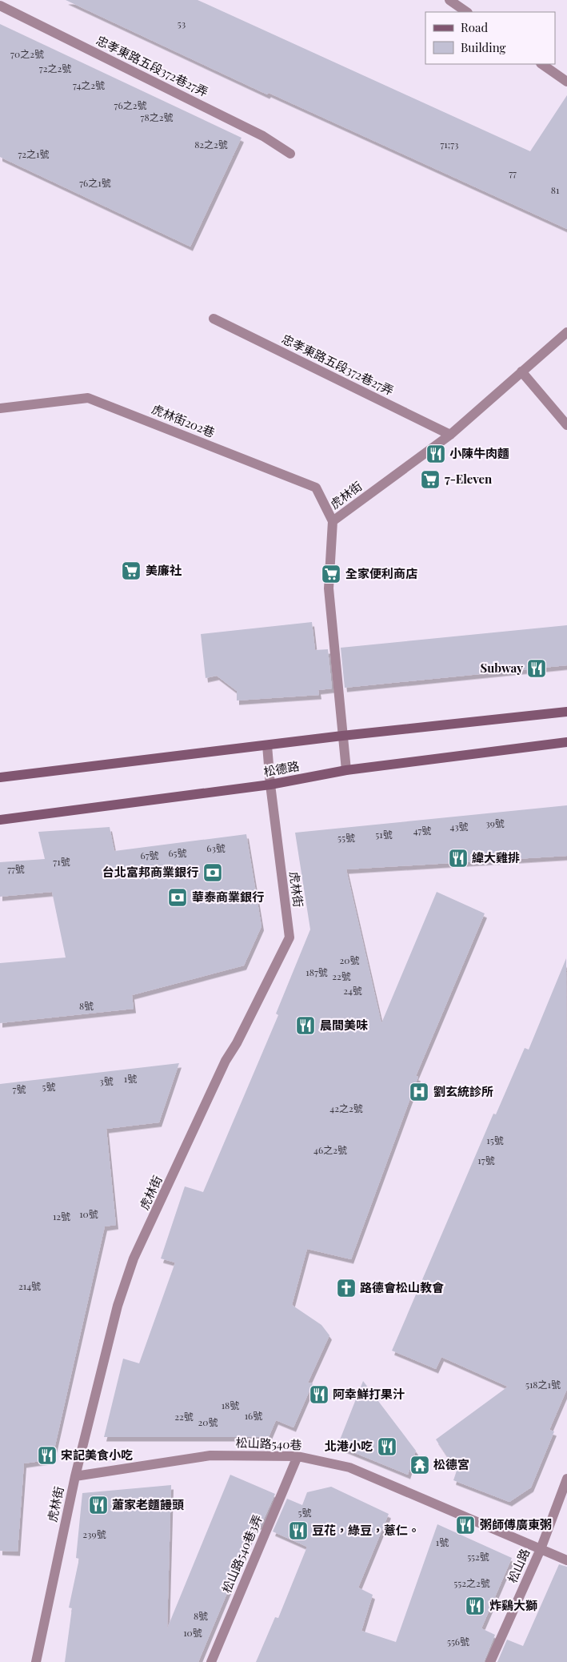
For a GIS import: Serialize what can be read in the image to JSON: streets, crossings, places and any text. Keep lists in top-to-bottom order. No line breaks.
{"streets":{"main road":["松德路"],"street":["忠孝東路五段372巷27弄","虎林街202巷","虎林街","松山路540巷","松山路540巷3弄","松山路"]},"crossings":[["忠孝東路五段372巷27弄","虎林街"],["虎林街202巷","虎林街"],["虎林街","松德路"],["虎林街","松山路540巷"],["松山路540巷","松山路540巷3弄"],["松山路540巷","松山路"]],"places":{"restaurant":["小陳牛肉麵","Subway","緯大雞排","晨間美味","阿幸鮮打果汁","北港小吃","宋記美食小吃","蕭家老麵饅頭","粥師傅廣東粥","豆花，綠豆，薏仁。","炸鷄大獅"],"supermarket":["7-Eleven","美廉社","全家便利商店"],"bank":["台北富邦商業銀行","華泰商業銀行"],"hospital":["劉玄統診所"],"church":["路德會松山教會"],"temple":["松德宮"]},"house_numbers":["53","70之2號","72之2號","74之2號","76之2號","78之2號","82之2號","71;73","72之1號","77","76之1號","81","39號","43號","47號","51號","55號","63號","65號","67號","71號","77號","20號","187號","22號","24號","8號","1號","3號","5號","7號","42之2號","15號","46之2號","17號","10號","12號","214號","518之1號","18號","16號","22號","20號","5號","239號","1號","552號","552之2號","8號","10號","556號"],"legend":["Road","Building"]}
